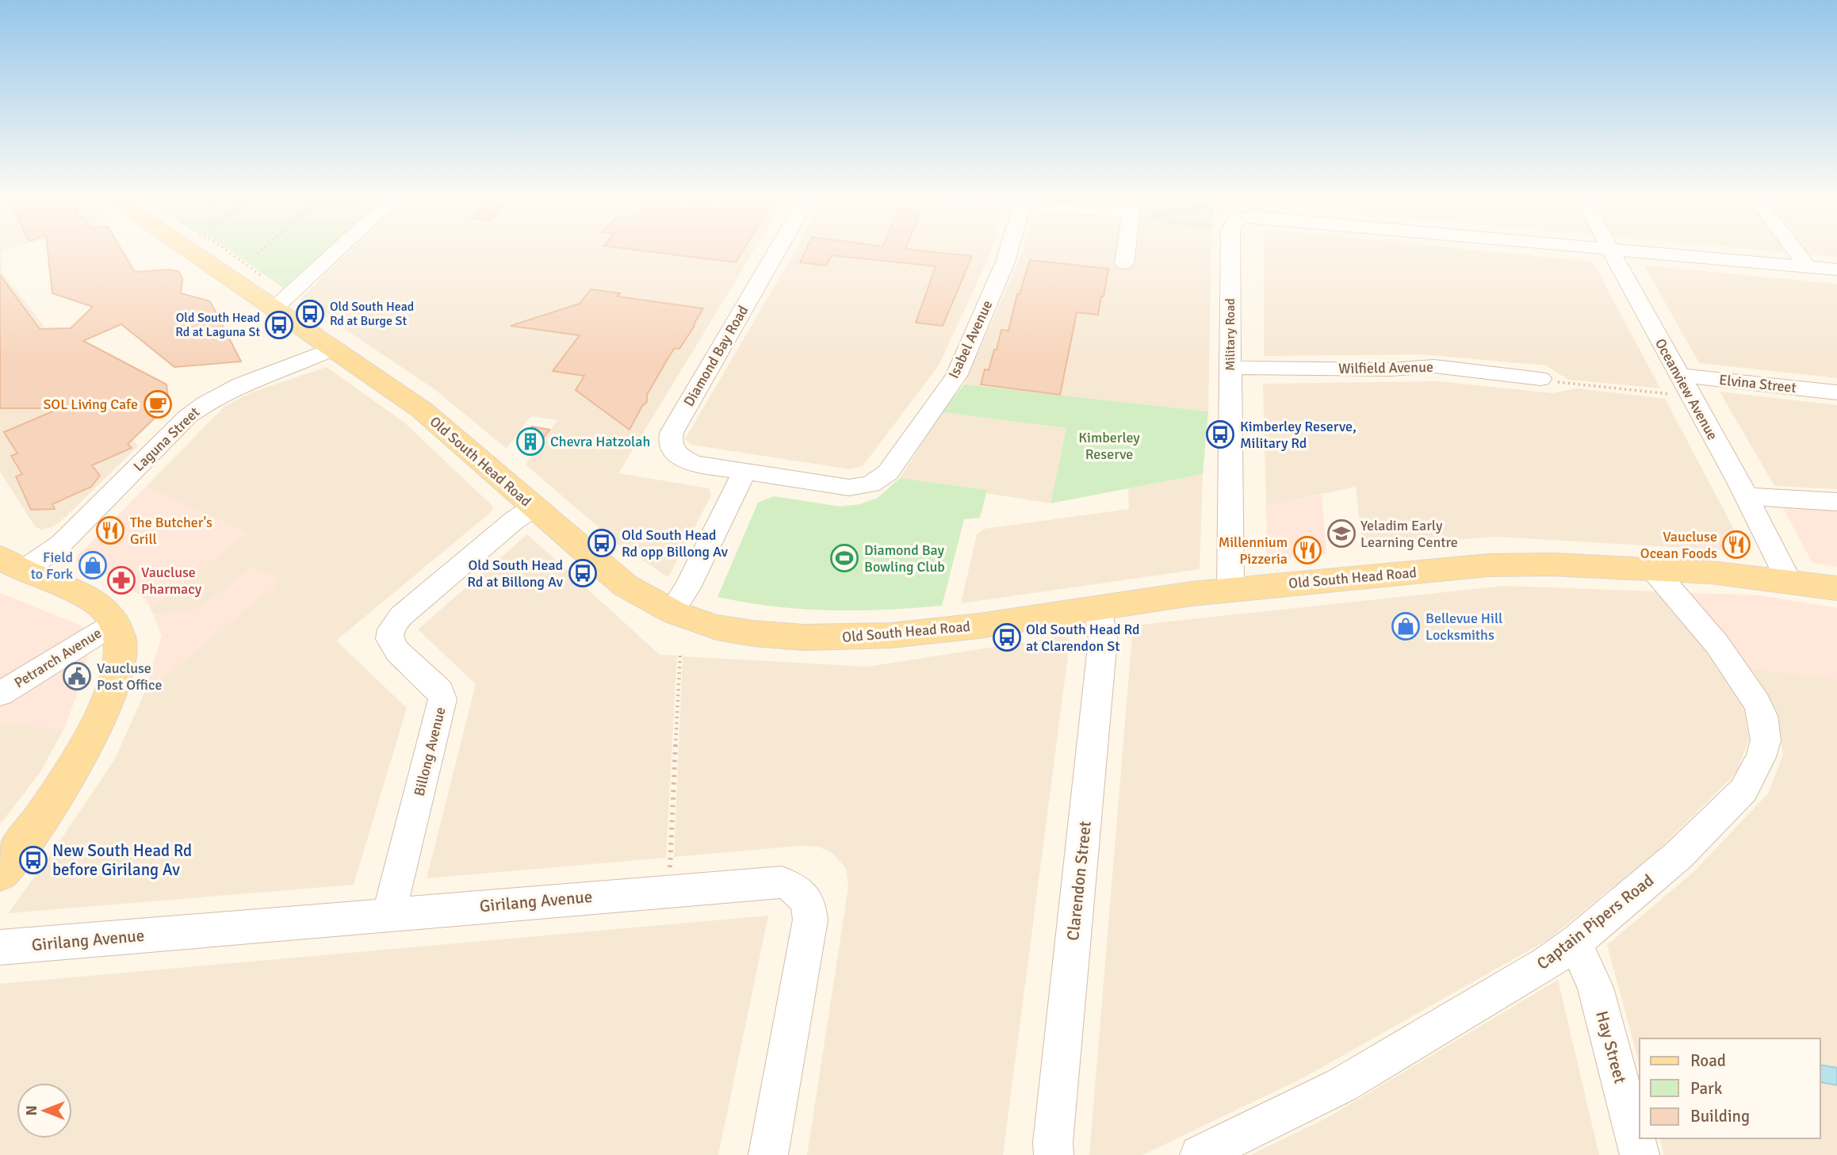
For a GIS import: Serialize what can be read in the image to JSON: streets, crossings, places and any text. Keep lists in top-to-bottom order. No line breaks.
{"streets":{"main road":["Old South Head Road"],"street":["Military Road","Isabel Avenue","Diamond Bay Road","Wilfield Avenue","Elvina Street","Oceanview Avenue","Laguna Street","Petrarch Avenue","Billong Avenue","Clarendon Street","Girilang Avenue","Captain Pipers Road","Hay Street"]},"crossings":[["Military Road","Wilfield Avenue"],["Military Road","Old South Head Road"],["Isabel Avenue","Diamond Bay Road"],["Elvina Street","Oceanview Avenue"],["Oceanview Avenue","Old South Head Road"],["Laguna Street","Old South Head Road"],["Old South Head Road","Billong Avenue"],["Old South Head Road","Clarendon Street"],["Old South Head Road","Captain Pipers Road"],["Billong Avenue","Girilang Avenue"],["Captain Pipers Road","Hay Street"]],"parks":["Kimberley Reserve"],"places":{"bus stop":["Old South Head Rd at Burge St","Old South Head Rd at Laguna St","Kimberley Reserve, Military Rd","Old South Head Rd opp Billong Av","Old South Head Rd at Billong Av","Old South Head Rd at Clarendon St","New South Head Rd before Girilang Av"],"cafe":["SOL Living Cafe"],"building":["Chevra Hatzolah"],"restaurant":["The Butcher's Grill","Vaucluse Ocean Foods","Millennium Pizzeria"],"school or university":["Yeladim Early Learning Centre"],"sports":["Diamond Bay Bowling Club"],"shop":["Field to Fork","Bellevue Hill Locksmiths"],"pharmacy":["Vaucluse Pharmacy"],"public building":["Vaucluse Post Office"]},"legend":["Road","Park","Building"],"north":"left"}
